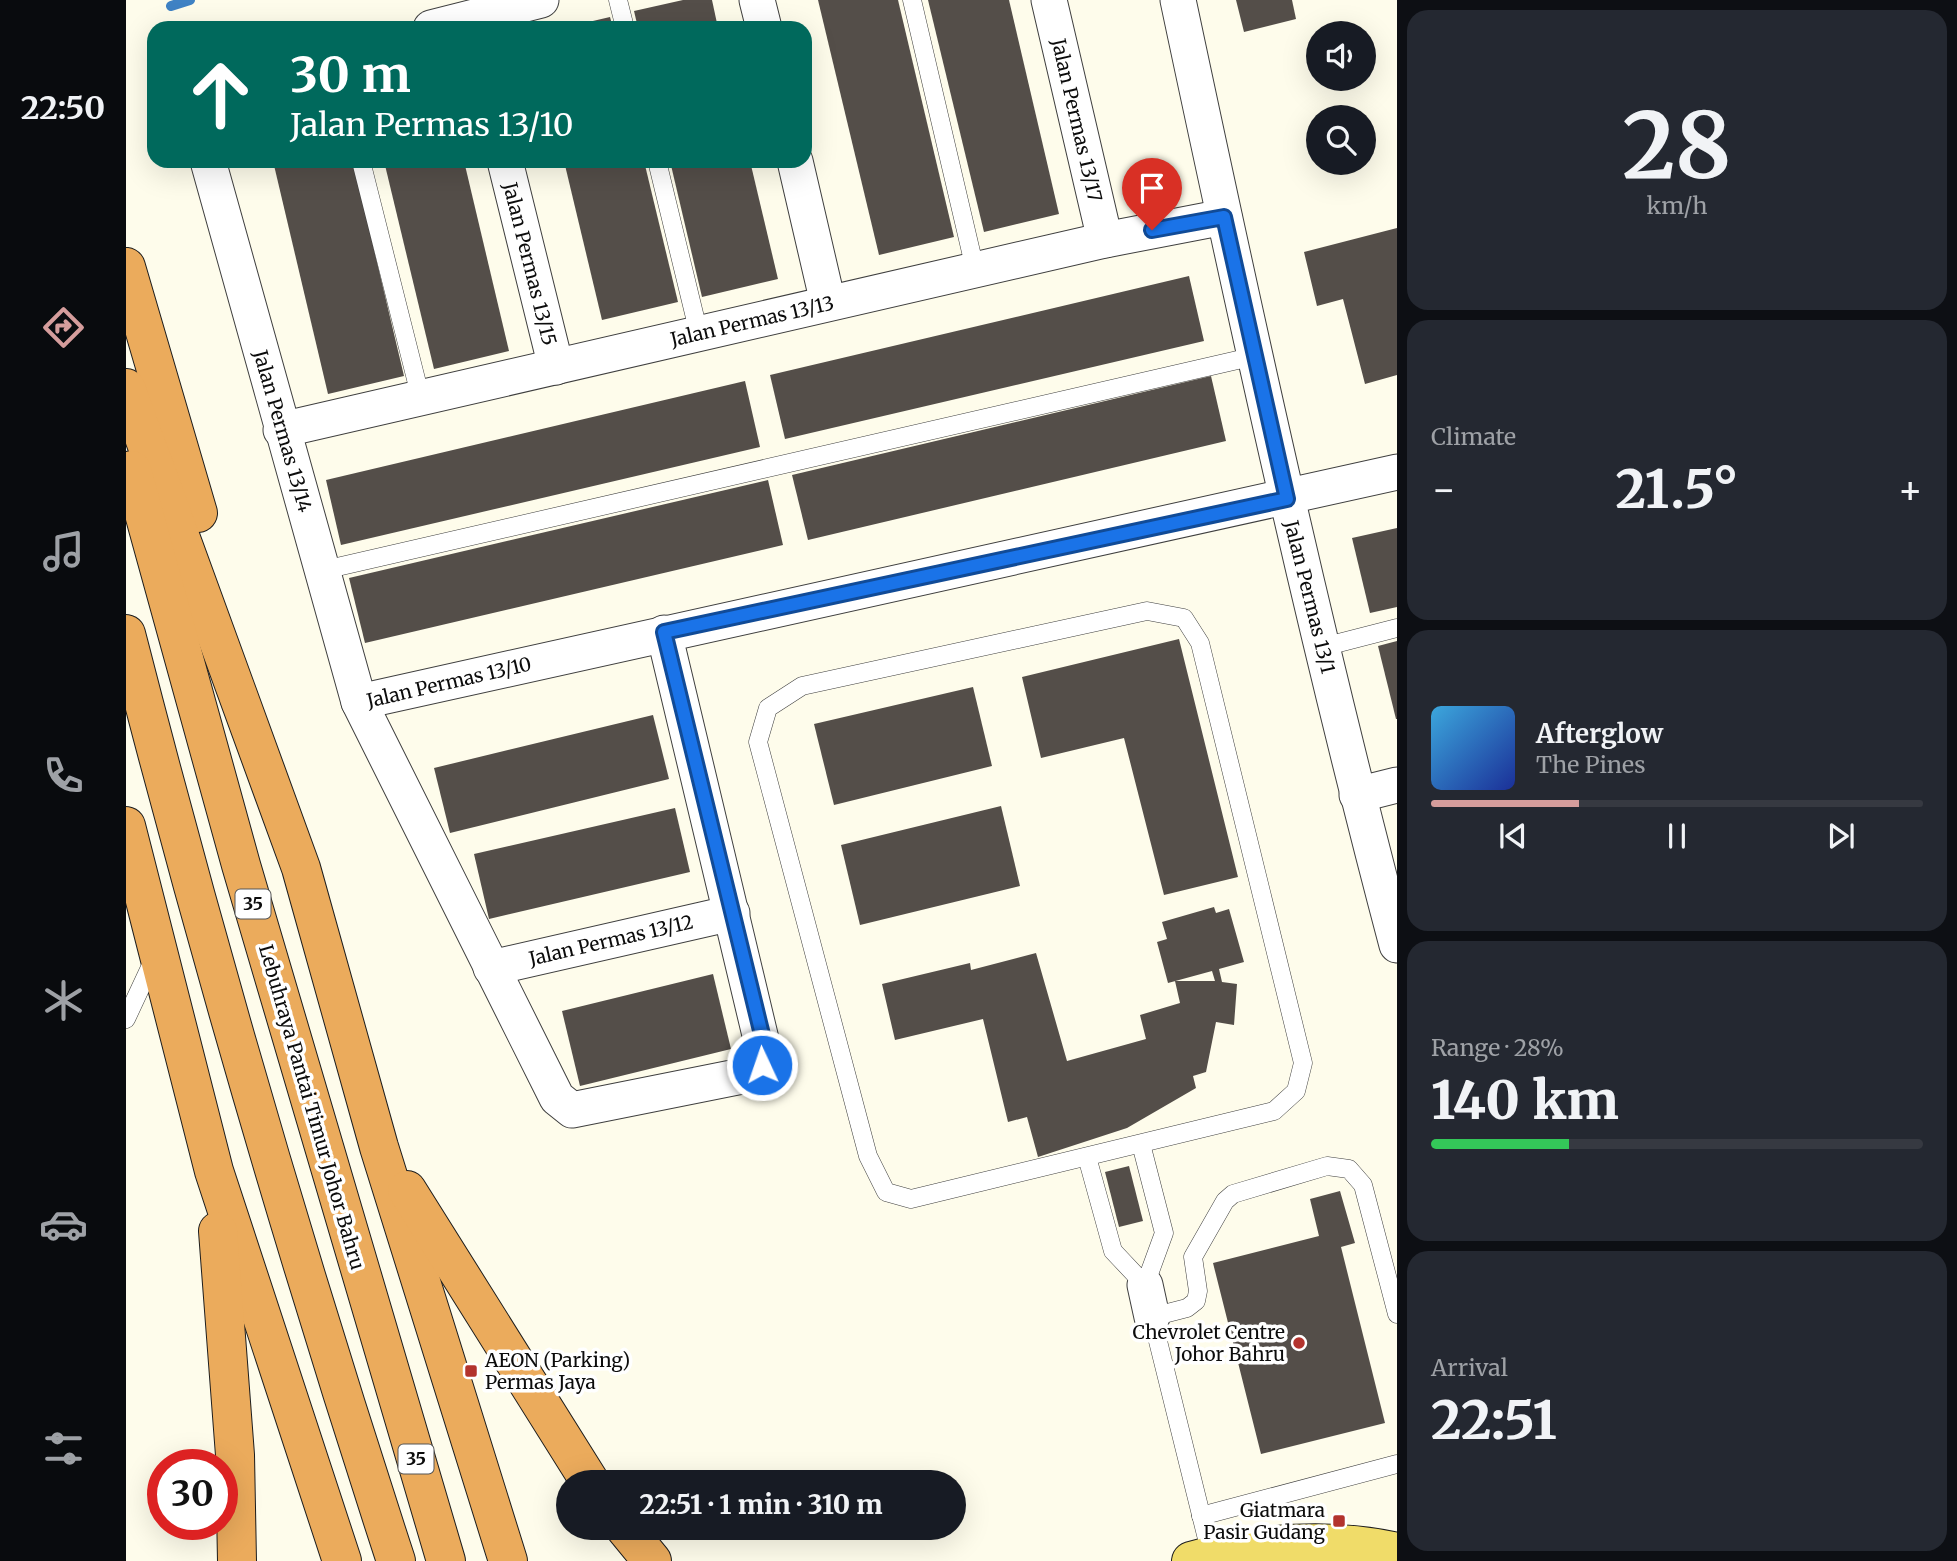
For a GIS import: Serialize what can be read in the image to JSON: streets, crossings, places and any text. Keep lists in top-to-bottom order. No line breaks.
{"streets":{"highway":["35","Lebuhraya Pantai Timur Johor Bahru"],"street":["Jalan Permas 13/17","Jalan Permas 13/15","Jalan Permas 13/13","Jalan Permas 13/14","Jalan Permas 13/1","Jalan Permas 13/10","Jalan Permas 13/12"]},"crossings":[["Jalan Permas 13/17","Jalan Permas 13/13"],["Jalan Permas 13/15","Jalan Permas 13/13"],["Jalan Permas 13/13","Jalan Permas 13/14"],["Jalan Permas 13/13","Jalan Permas 13/1"],["Jalan Permas 13/14","Jalan Permas 13/10"],["Jalan Permas 13/1","Jalan Permas 13/10"],["Jalan Permas 13/10","Jalan Permas 13/12"]],"places":{"other":["Chevrolet Centre Johor Bahru"],"transit":["AEON (Parking) Permas Jaya","Giatmara Pasir Gudang"]},"page":{"tabs":"22:50","tile":[["28","km/h"],"Climate",["Range · 28%","140 km"],["Arrival","22:51"]],"turn":["30 m","Jalan Permas 13/10"],"heat":["−","21.5°","+"],"song":["Afterglow","The Pines"],"limit":"30","trip":"22:51 · 1 min · 310 m"}}
